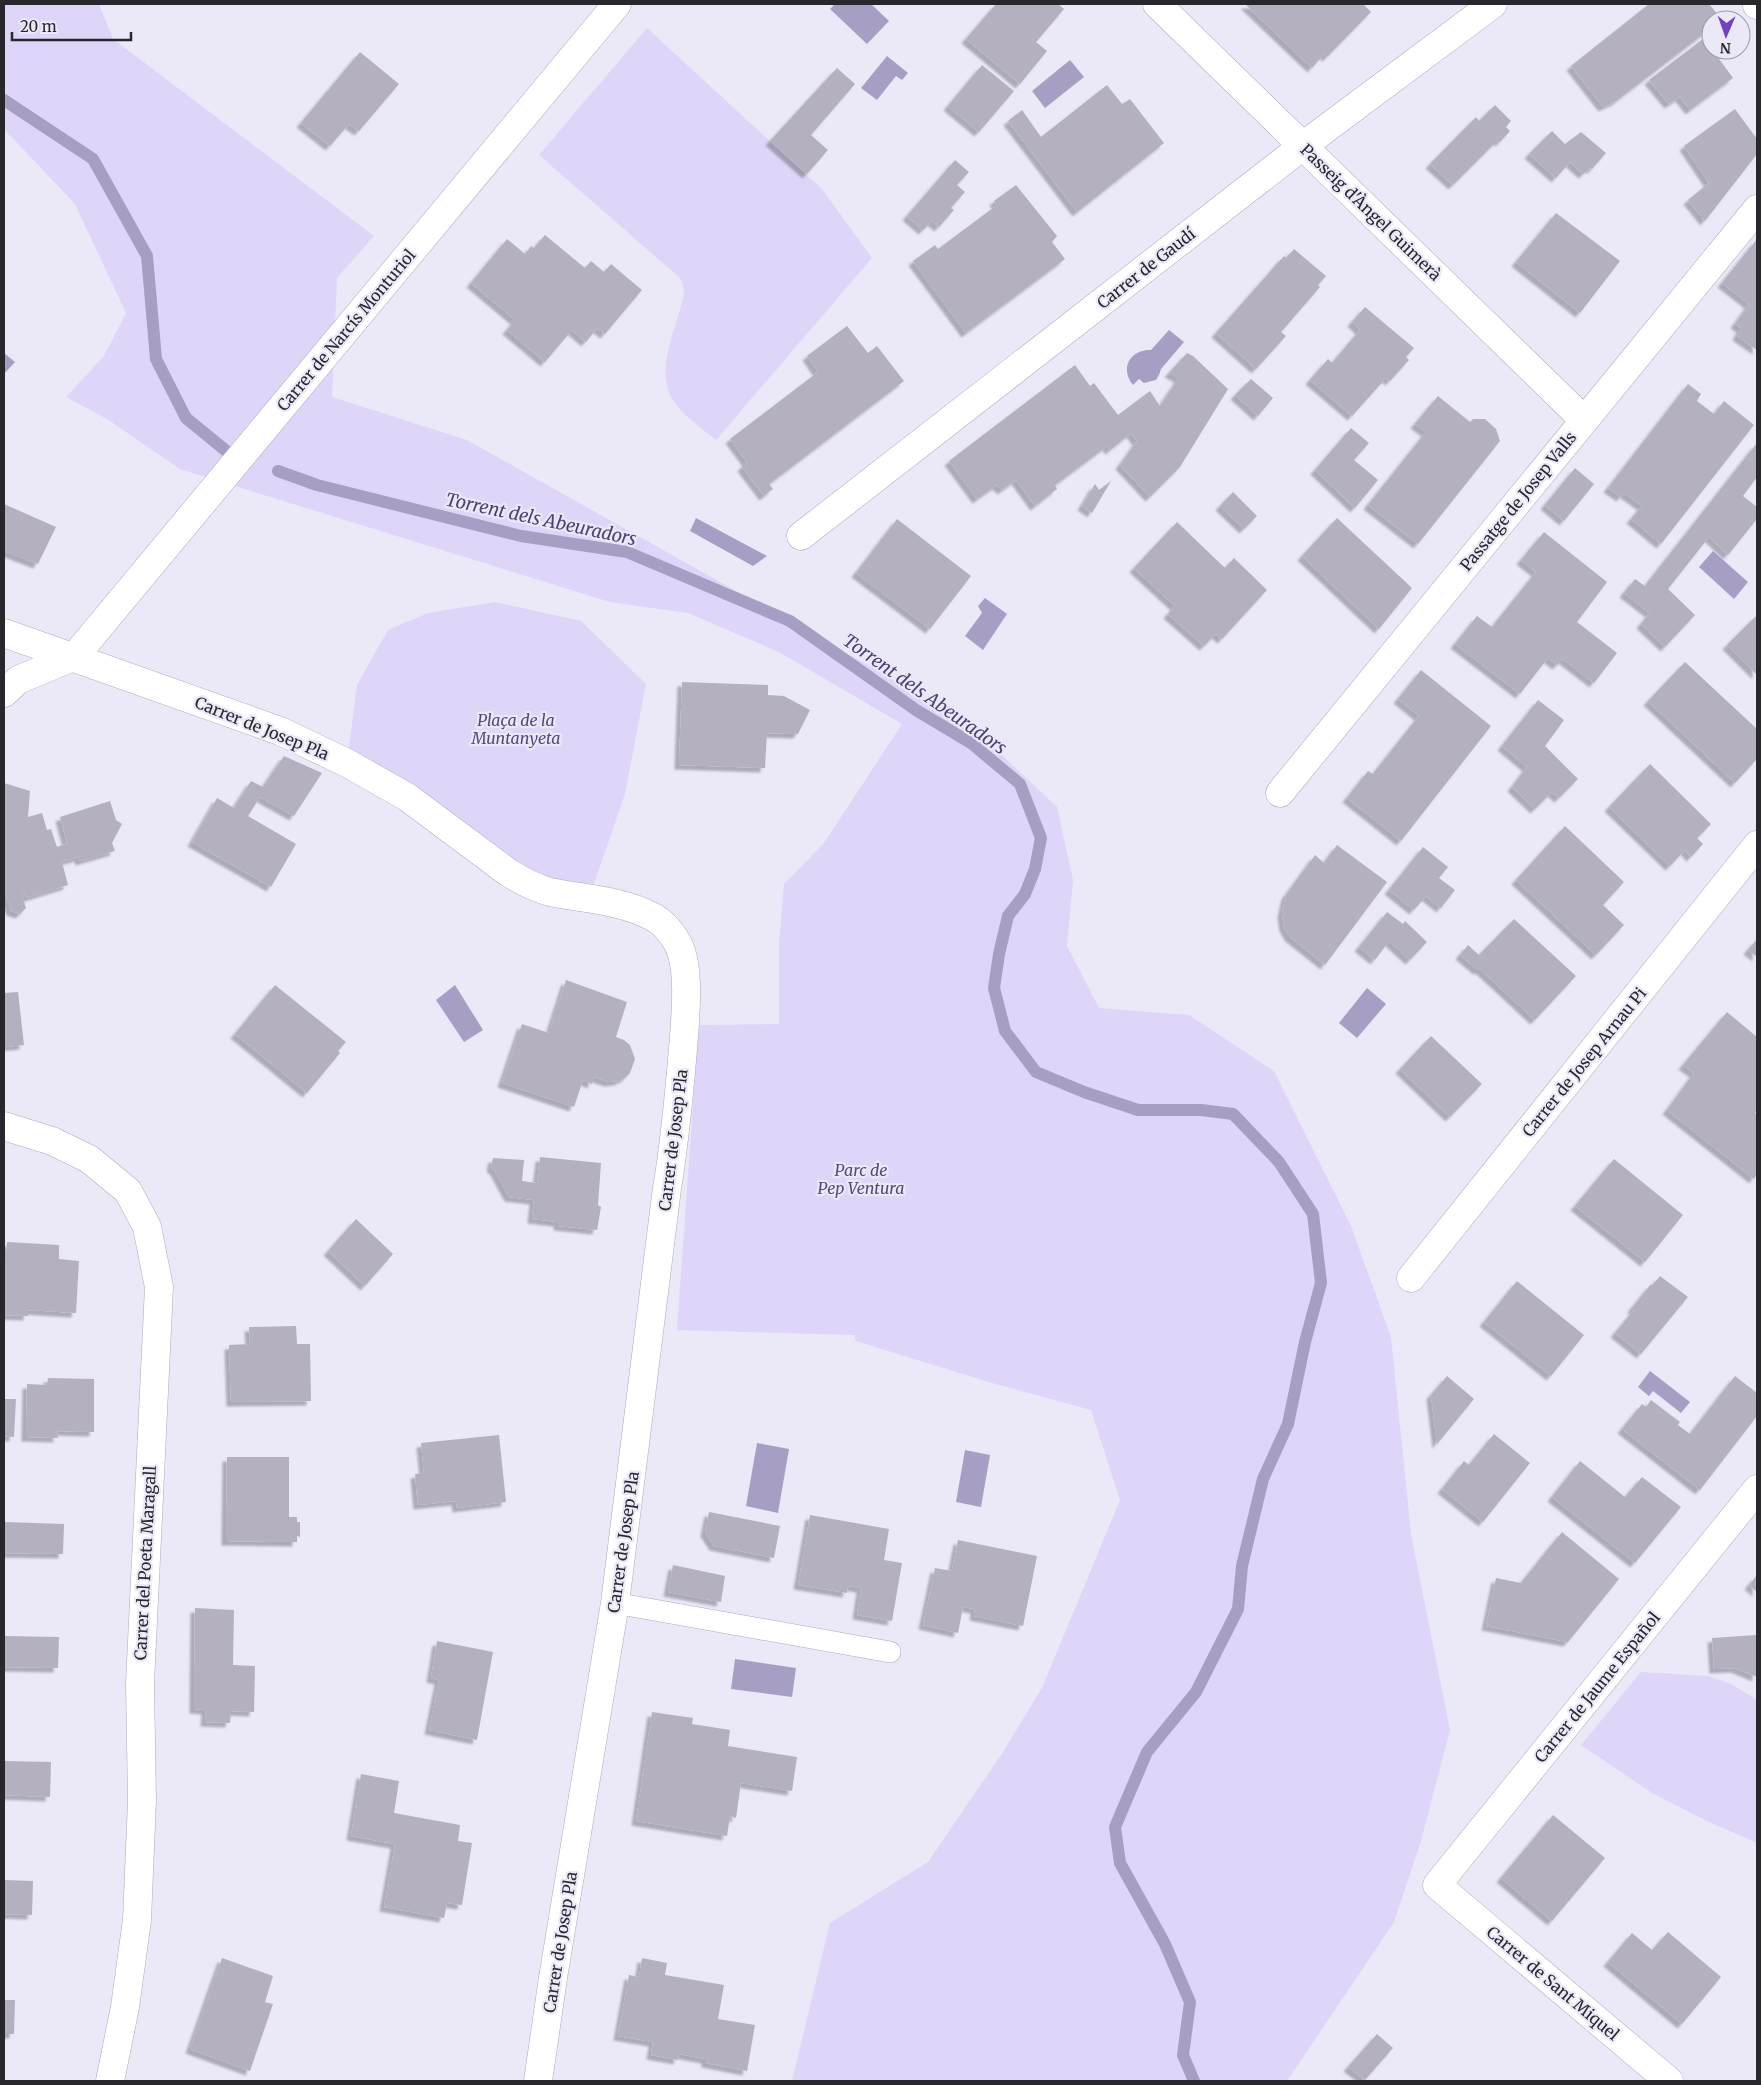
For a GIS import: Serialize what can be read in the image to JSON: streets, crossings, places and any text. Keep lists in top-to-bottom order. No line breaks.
{"streets":{"street":["Passeig d'Àngel Guimerà","Carrer de Gaudí","Carrer de Narcís Monturiol","Passatge de Josep Valls","Carrer de Josep Pla","Carrer de Josep Arnau Pi","Carrer del Poeta Maragall","Carrer de Jaume Español","Carrer de Sant Miquel"]},"crossings":[["Passeig d'Àngel Guimerà","Carrer de Gaudí"],["Passeig d'Àngel Guimerà","Passatge de Josep Valls"],["Carrer de Narcís Monturiol","Carrer de Josep Pla"],["Carrer de Jaume Español","Carrer de Sant Miquel"]],"water":["Torrent dels Abeuradors"],"parks":["Plaça de la Muntanyeta","Parc de Pep Ventura"],"scale_bar":"20 m","north":"bottom"}
